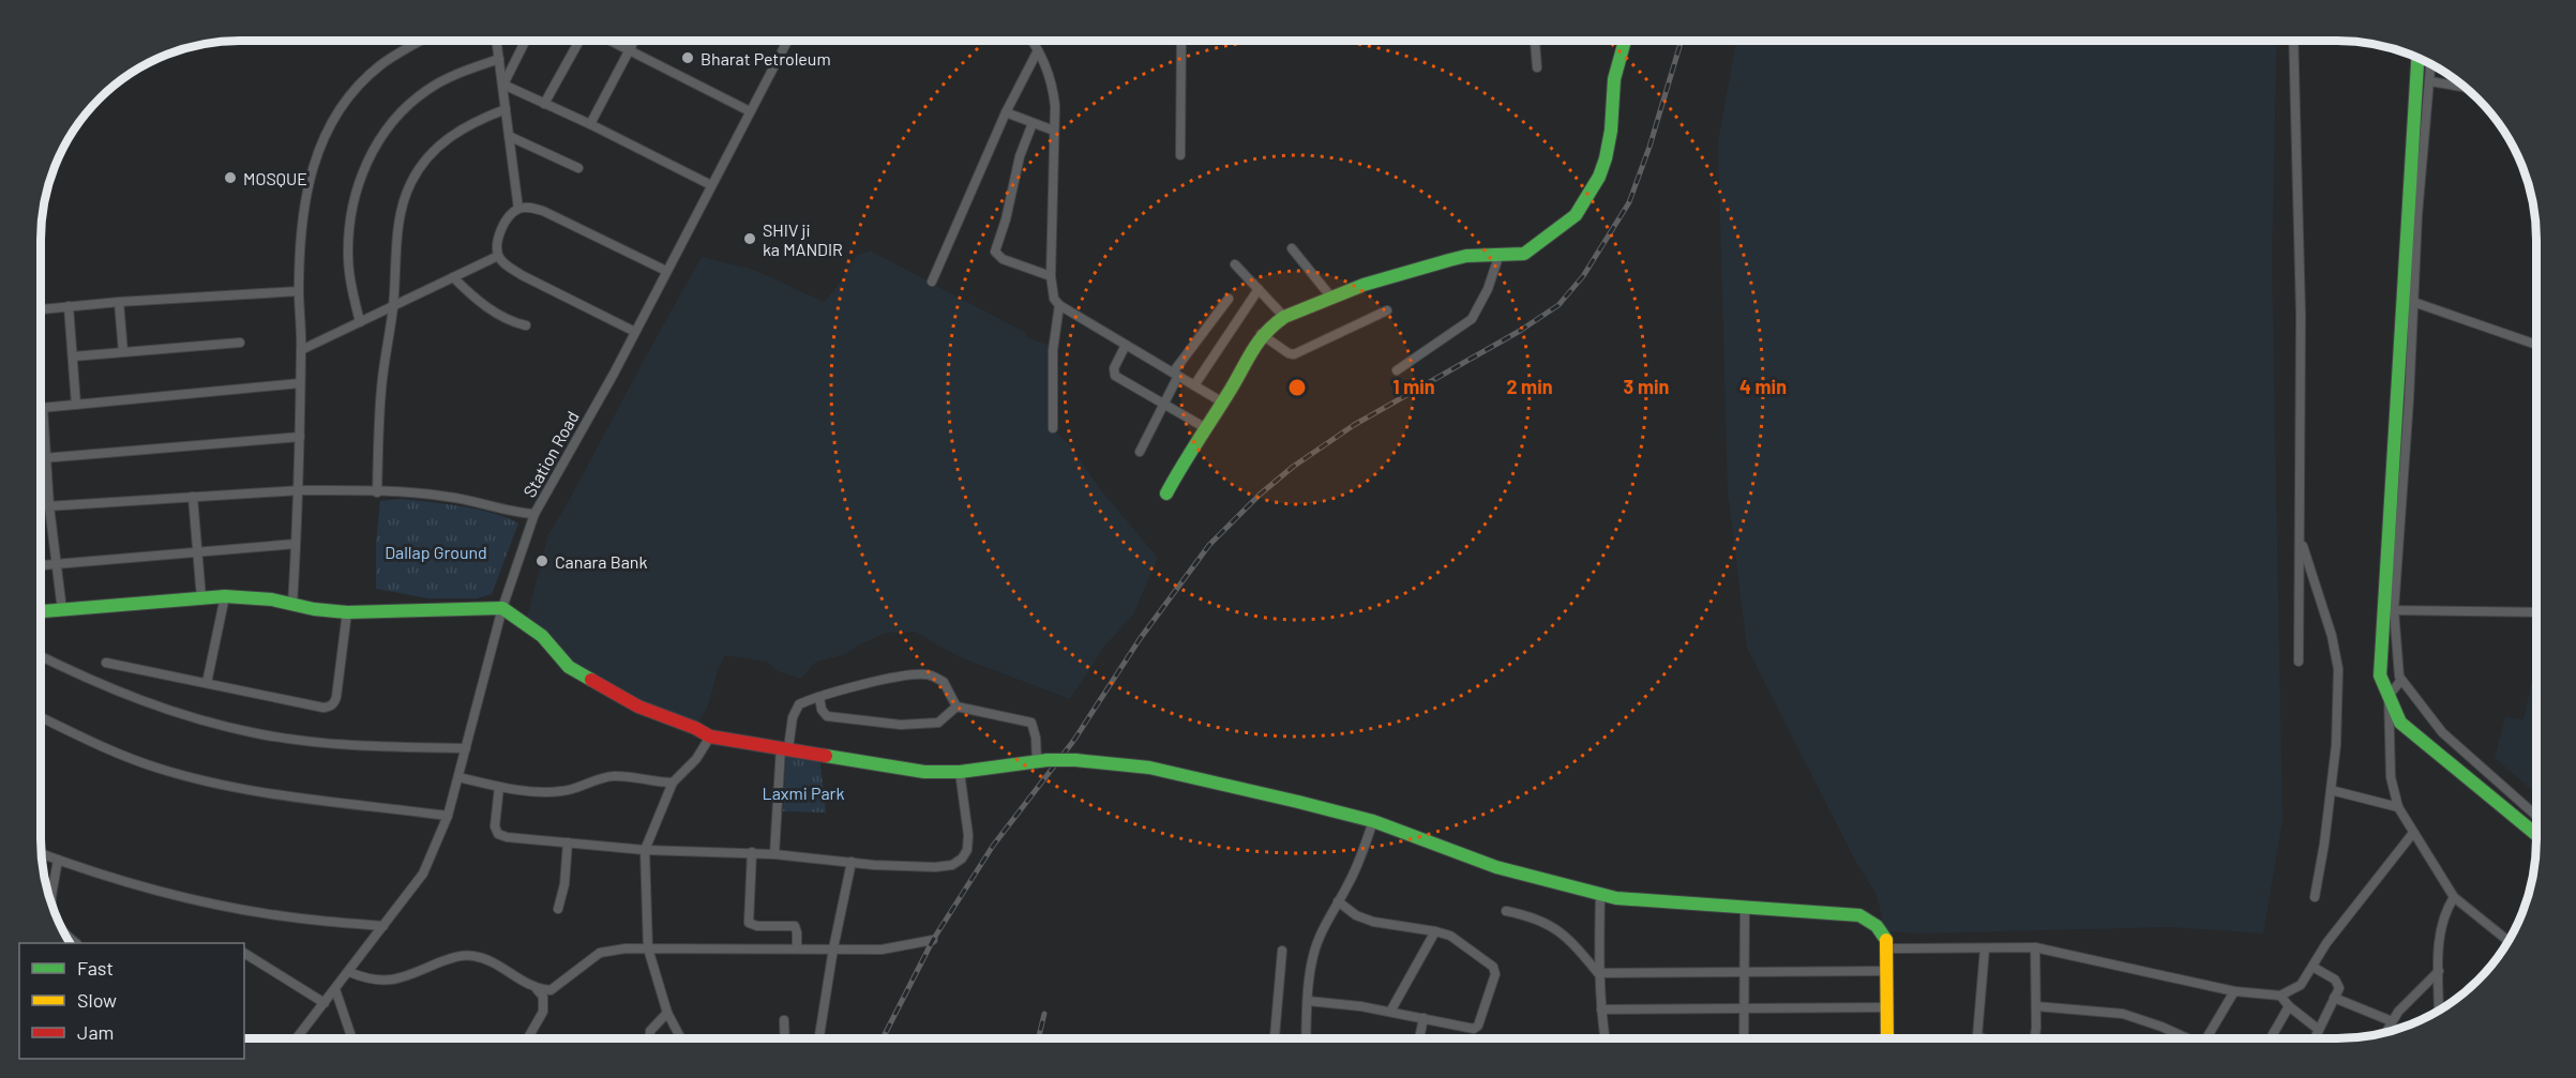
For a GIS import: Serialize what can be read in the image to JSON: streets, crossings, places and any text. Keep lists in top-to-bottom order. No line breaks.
{"streets":{"street":["Station Road"]},"parks":["Dallap Ground","Laxmi Park"],"places":["Bharat Petroleum","MOSQUE","SHIV ji ka MANDIR","Canara Bank"],"legend":["Fast","Slow","Jam"],"rings":["1 min","2 min","3 min","4 min"]}
